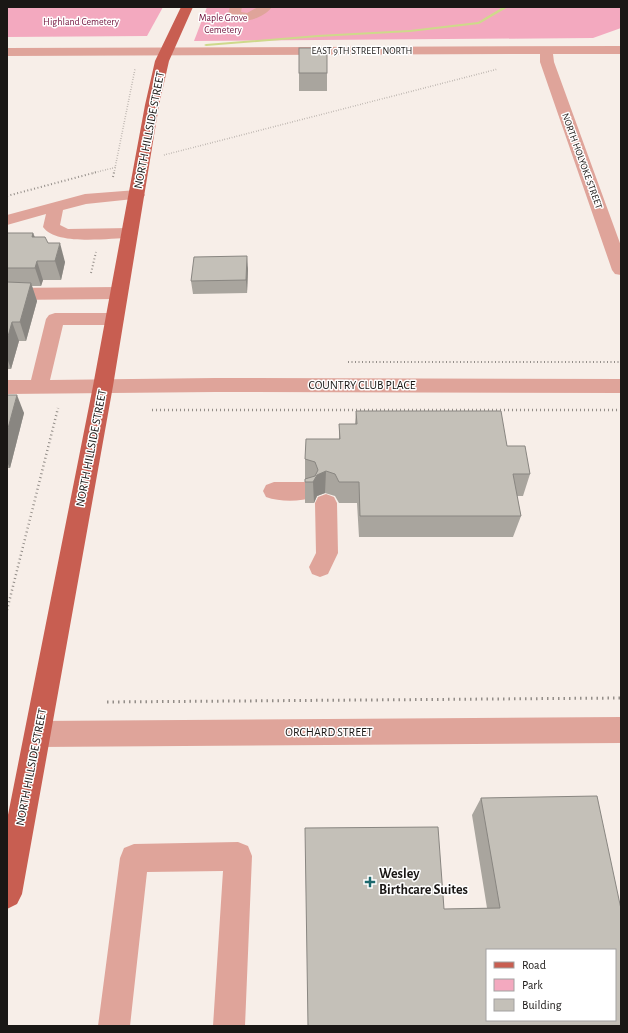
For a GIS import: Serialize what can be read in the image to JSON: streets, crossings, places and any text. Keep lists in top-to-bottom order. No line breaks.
{"streets":{"main road":["NORTH HILLSIDE STREET"],"street":["EAST 9TH STREET NORTH","NORTH HOLYOKE STREET","COUNTRY CLUB PLACE","ORCHARD STREET"]},"crossings":[["EAST 9TH STREET NORTH","NORTH HILLSIDE STREET"],["EAST 9TH STREET NORTH","NORTH HOLYOKE STREET"],["NORTH HILLSIDE STREET","COUNTRY CLUB PLACE"],["NORTH HILLSIDE STREET","ORCHARD STREET"]],"parks":["Maple Grove Cemetery","Highland Cemetery"],"places":{"health":["Wesley Birthcare Suites"]},"legend":["Road","Park","Building"]}
